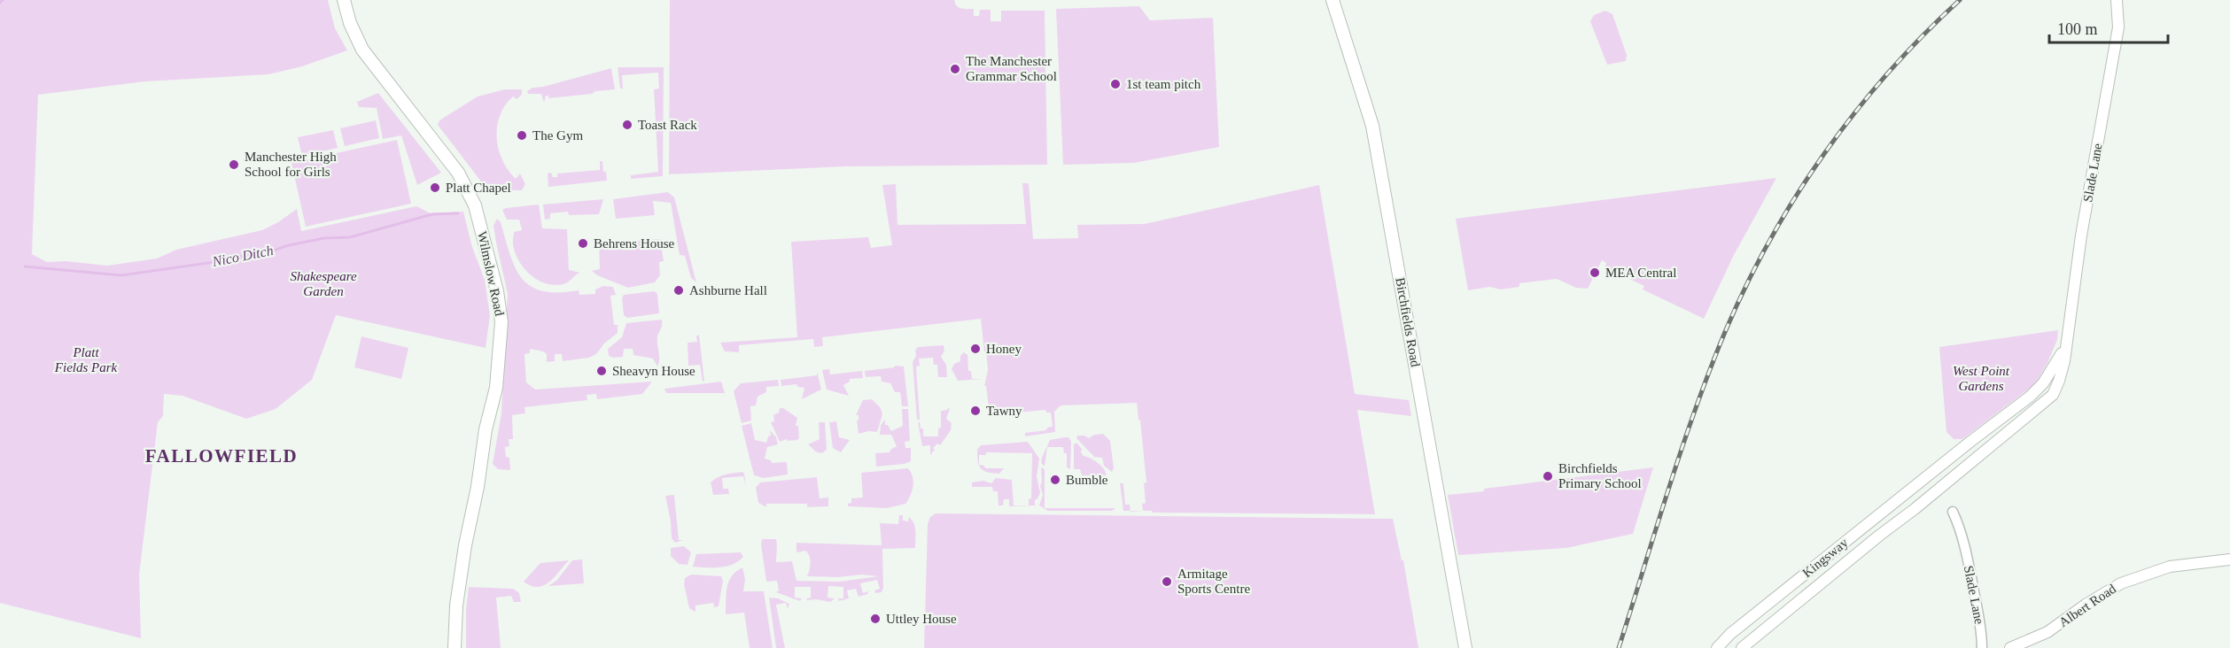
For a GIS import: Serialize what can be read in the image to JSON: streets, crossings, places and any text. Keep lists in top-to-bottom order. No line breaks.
{"streets":{"highway":["Wilmslow Road","Birchfields Road"],"main road":["Slade Lane","Kingsway","Albert Road"]},"crossings":[["Slade Lane","Kingsway"]],"districts":["FALLOWFIELD"],"water":["Nico Ditch"],"parks":["Shakespeare Garden","Platt Fields Park","West Point Gardens"],"places":["The Manchester Grammar School","1st team pitch","Toast Rack","The Gym","Manchester High School for Girls","Platt Chapel","Behrens House","MEA Central","Ashburne Hall","Honey","Sheavyn House","Tawny","Birchfields Primary School","Bumble","Armitage Sports Centre","Uttley House"],"scale_bar":"100 m"}
